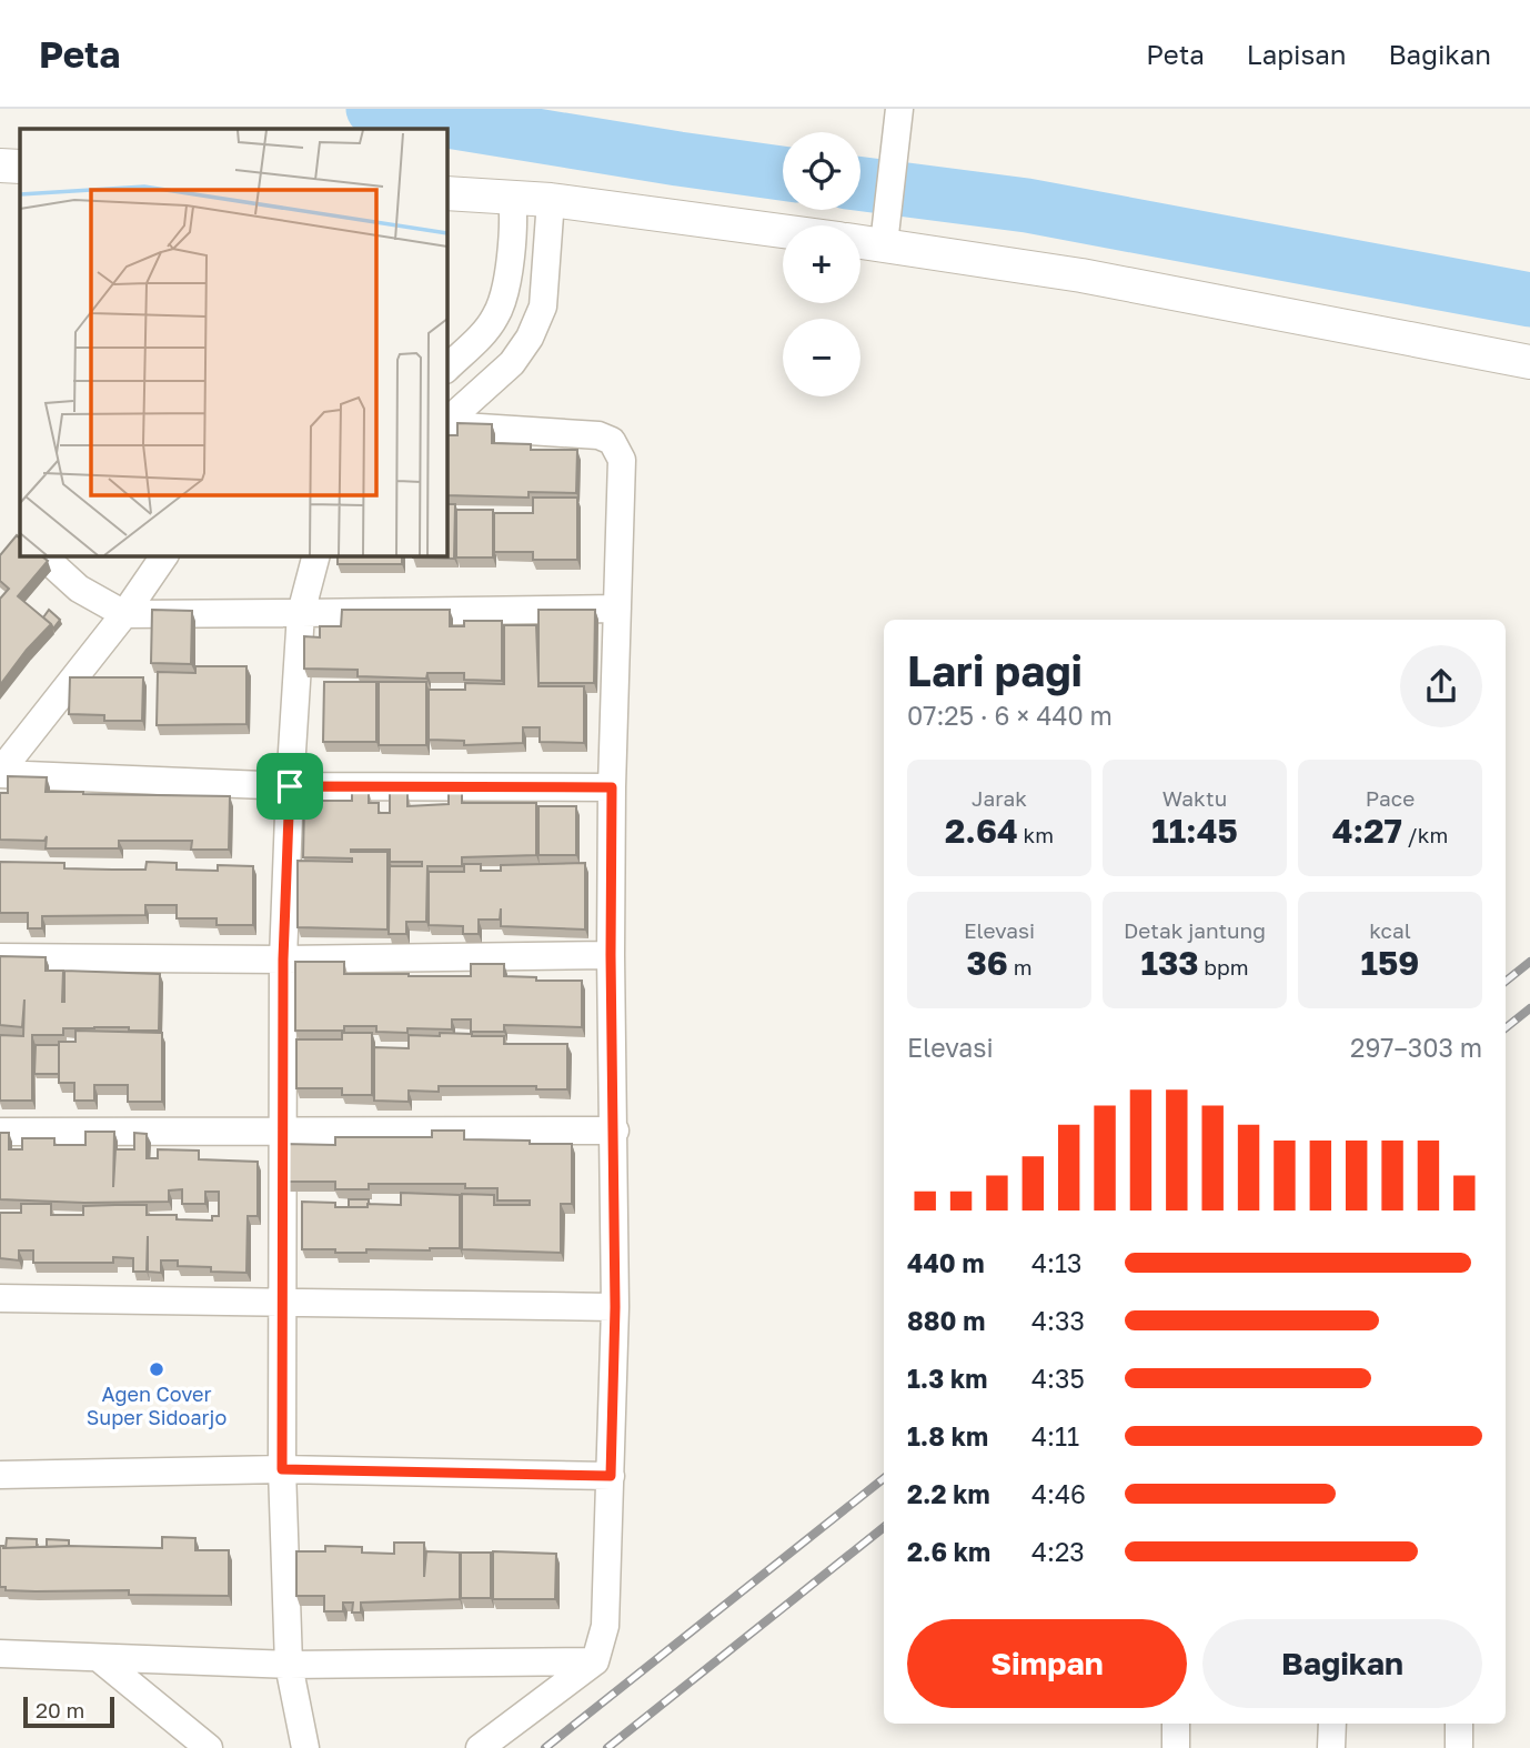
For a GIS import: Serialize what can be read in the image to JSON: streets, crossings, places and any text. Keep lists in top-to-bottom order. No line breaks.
{"places":["Agen Cover Super Sidoarjo"],"scale_bar":"20 m","page":{"header":"Peta","nav":["Peta","Lapisan","Bagikan"],"map_buttons":["+","−"],"heading":["Lari pagi","07:25 · 6 × 440 m"],"stats":[["Jarak","2.64 km"],["Waktu","11:45"],["Pace","4:27 /km"],["Elevasi","36 m"],["Detak jantung","133 bpm"],["kcal","159"]],"chart":["Elevasi","297–303 m"],"list":[{"name":"440 m","note":"4:13"},{"name":"880 m","note":"4:33"},{"name":"1.3 km","note":"4:35"},{"name":"1.8 km","note":"4:11"},{"name":"2.2 km","note":"4:46"},{"name":"2.6 km","note":"4:23"}],"buttons":["Simpan","Bagikan"],"scale":"20 m"}}
